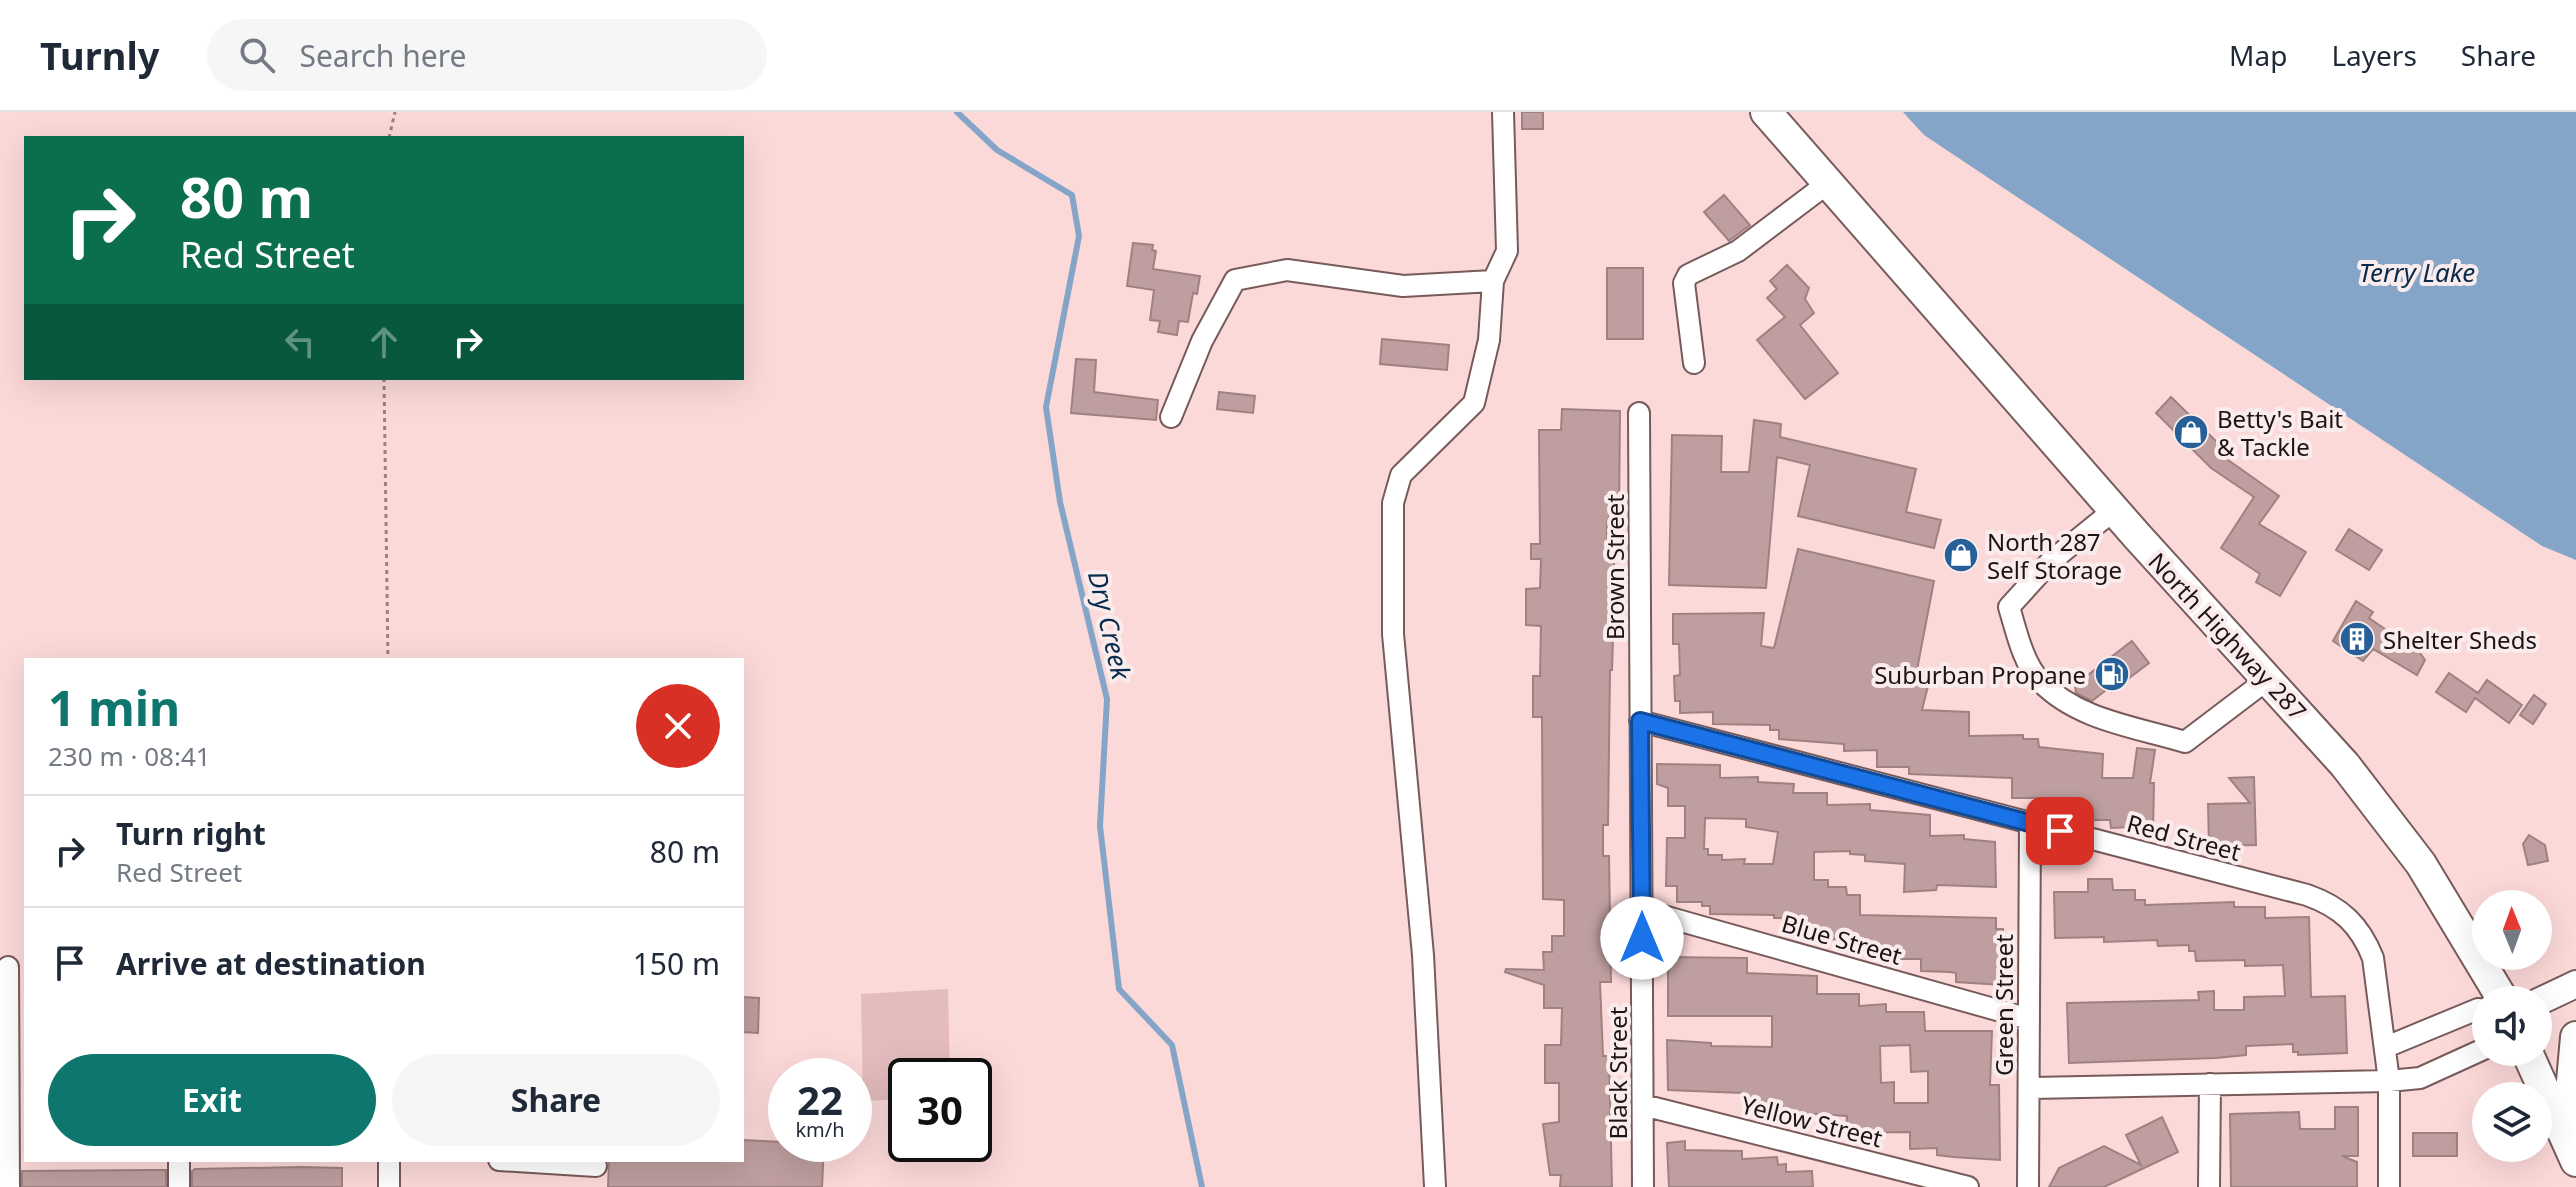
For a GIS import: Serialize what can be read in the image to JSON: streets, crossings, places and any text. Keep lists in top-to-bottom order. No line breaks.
{"streets":{"highway":["North Highway 287"],"street":["Brown Street","Red Street","Blue Street","Green Street","Black Street","Yellow Street"]},"crossings":[["Brown Street","Red Street"],["Brown Street","Blue Street"],["Brown Street","Black Street"],["Red Street","Green Street"],["Blue Street","Green Street"],["Blue Street","Black Street"],["Black Street","Yellow Street"]],"water":["Terry Lake","Dry Creek"],"places":{"shop":["Betty's Bait & Tackle","North 287 Self Storage"],"building":["Shelter Sheds"],"fuel station":["Suburban Propane"]},"north":"top","page":{"header":"Turnly","search":"Search here","nav":["Map","Layers","Share"],"turn":["80 m","Red Street"],"heading":["1 min","230 m · 08:41"],"list":[{"name":"Turn right","note":"Red Street","value":"80 m"},{"name":"Arrive at destination","value":"150 m"}],"buttons":["Exit","Share"],"speed":"22 km/h","limit":"30"}}
